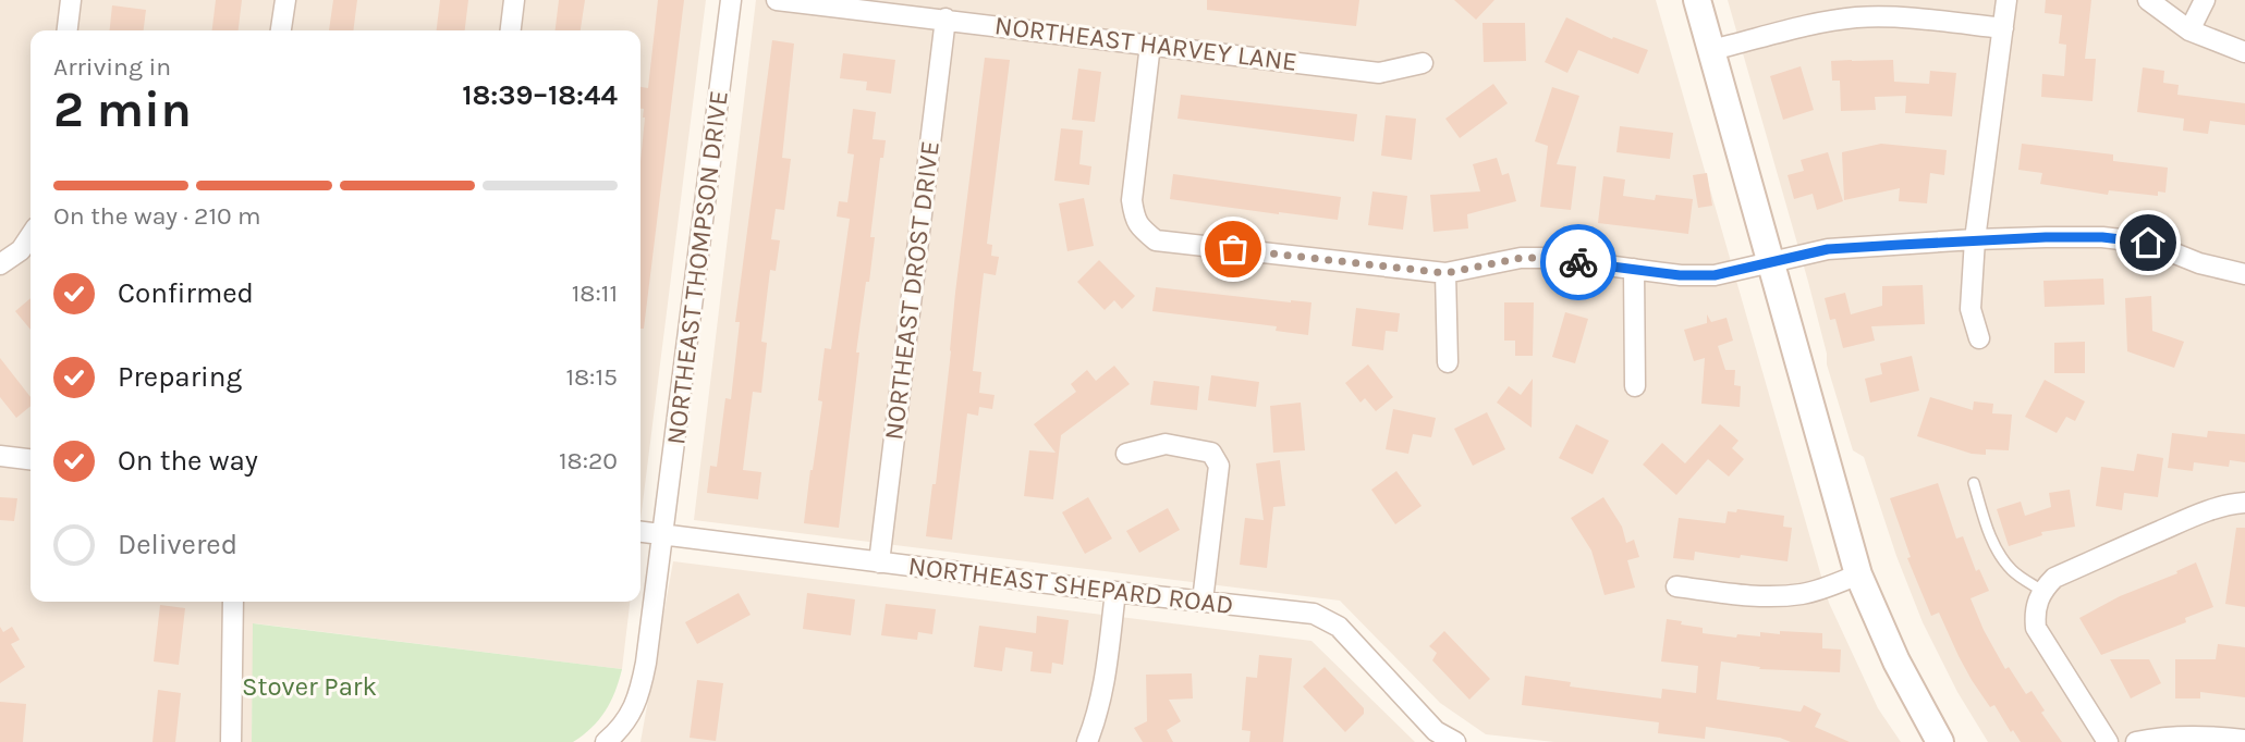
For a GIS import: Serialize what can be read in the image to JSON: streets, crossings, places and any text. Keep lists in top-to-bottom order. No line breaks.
{"streets":{"street":["NORTHEAST HARVEY LANE","NORTHEAST THOMPSON DRIVE","NORTHEAST DROST DRIVE","NORTHEAST SHEPARD ROAD"]},"crossings":[["NORTHEAST HARVEY LANE","NORTHEAST DROST DRIVE"],["NORTHEAST THOMPSON DRIVE","NORTHEAST SHEPARD ROAD"],["NORTHEAST DROST DRIVE","NORTHEAST SHEPARD ROAD"]],"parks":["Stover Park"],"page":{"heading":["2 min","Arriving in","18:39–18:44"],"bar":"On the way · 210 m","list":[["Confirmed","18:11"],["Preparing","18:15"],["On the way","18:20"],"Delivered"]}}
